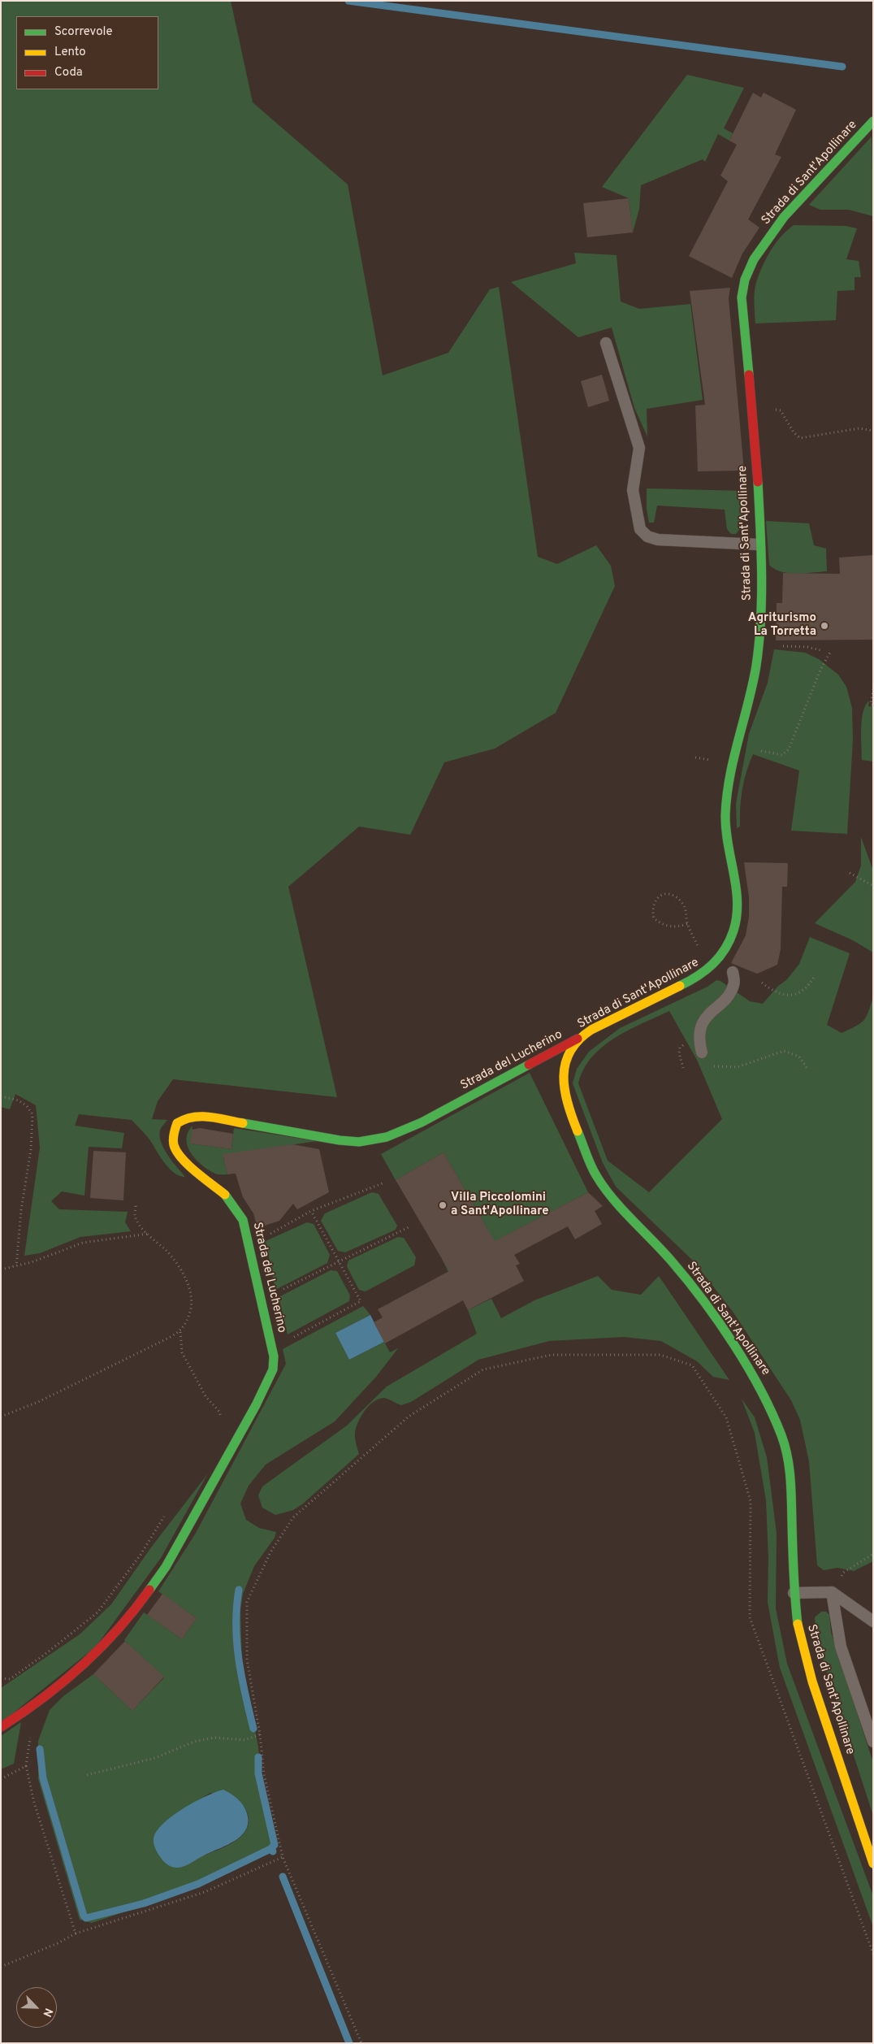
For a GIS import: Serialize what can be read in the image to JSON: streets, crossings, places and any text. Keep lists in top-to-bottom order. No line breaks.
{"streets":{"street":["Strada di Sant'Apollinare","Strada del Lucherino"]},"crossings":[["Strada di Sant'Apollinare","Strada del Lucherino"]],"places":["Agriturismo La Torretta","Villa Piccolomini a Sant'Apollinare"],"legend":["Scorrevole","Lento","Coda"],"north":"bottom right"}
